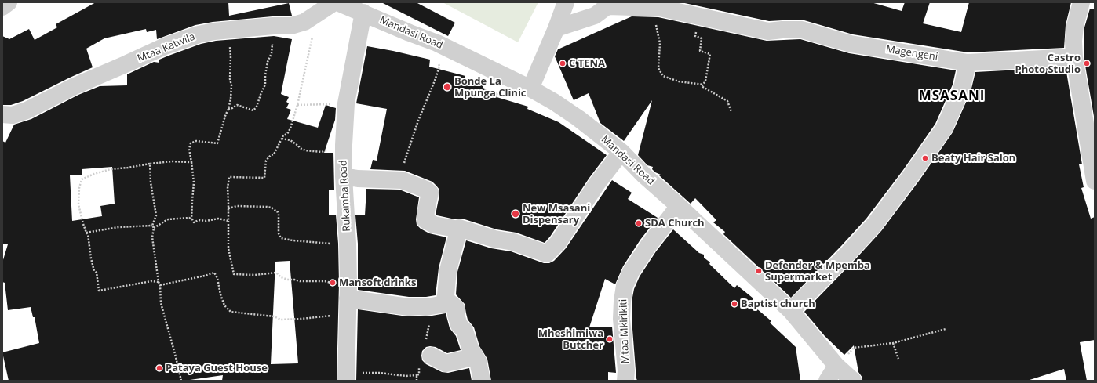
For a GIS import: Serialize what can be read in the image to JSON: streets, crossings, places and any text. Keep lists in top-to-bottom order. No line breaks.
{"streets":{"street":["Mandasi Road","Mtaa Katwila","Magengeni","Rukamba Road","Mtaa Mkirikiti"]},"crossings":[["Mandasi Road","Rukamba Road"],["Mandasi Road","Mtaa Mkirikiti"]],"districts":["MSASANI"],"places":["C TENA","Castro Photo Studio","Bonde La Mpunga Clinic","Beaty Hair Salon","New Msasani Dispensary","SDA Church","Defender & Mpemba Supermarket","Mansoft drinks","Baptist church","Mheshimiwa Butcher","Pataya Guest House"]}
